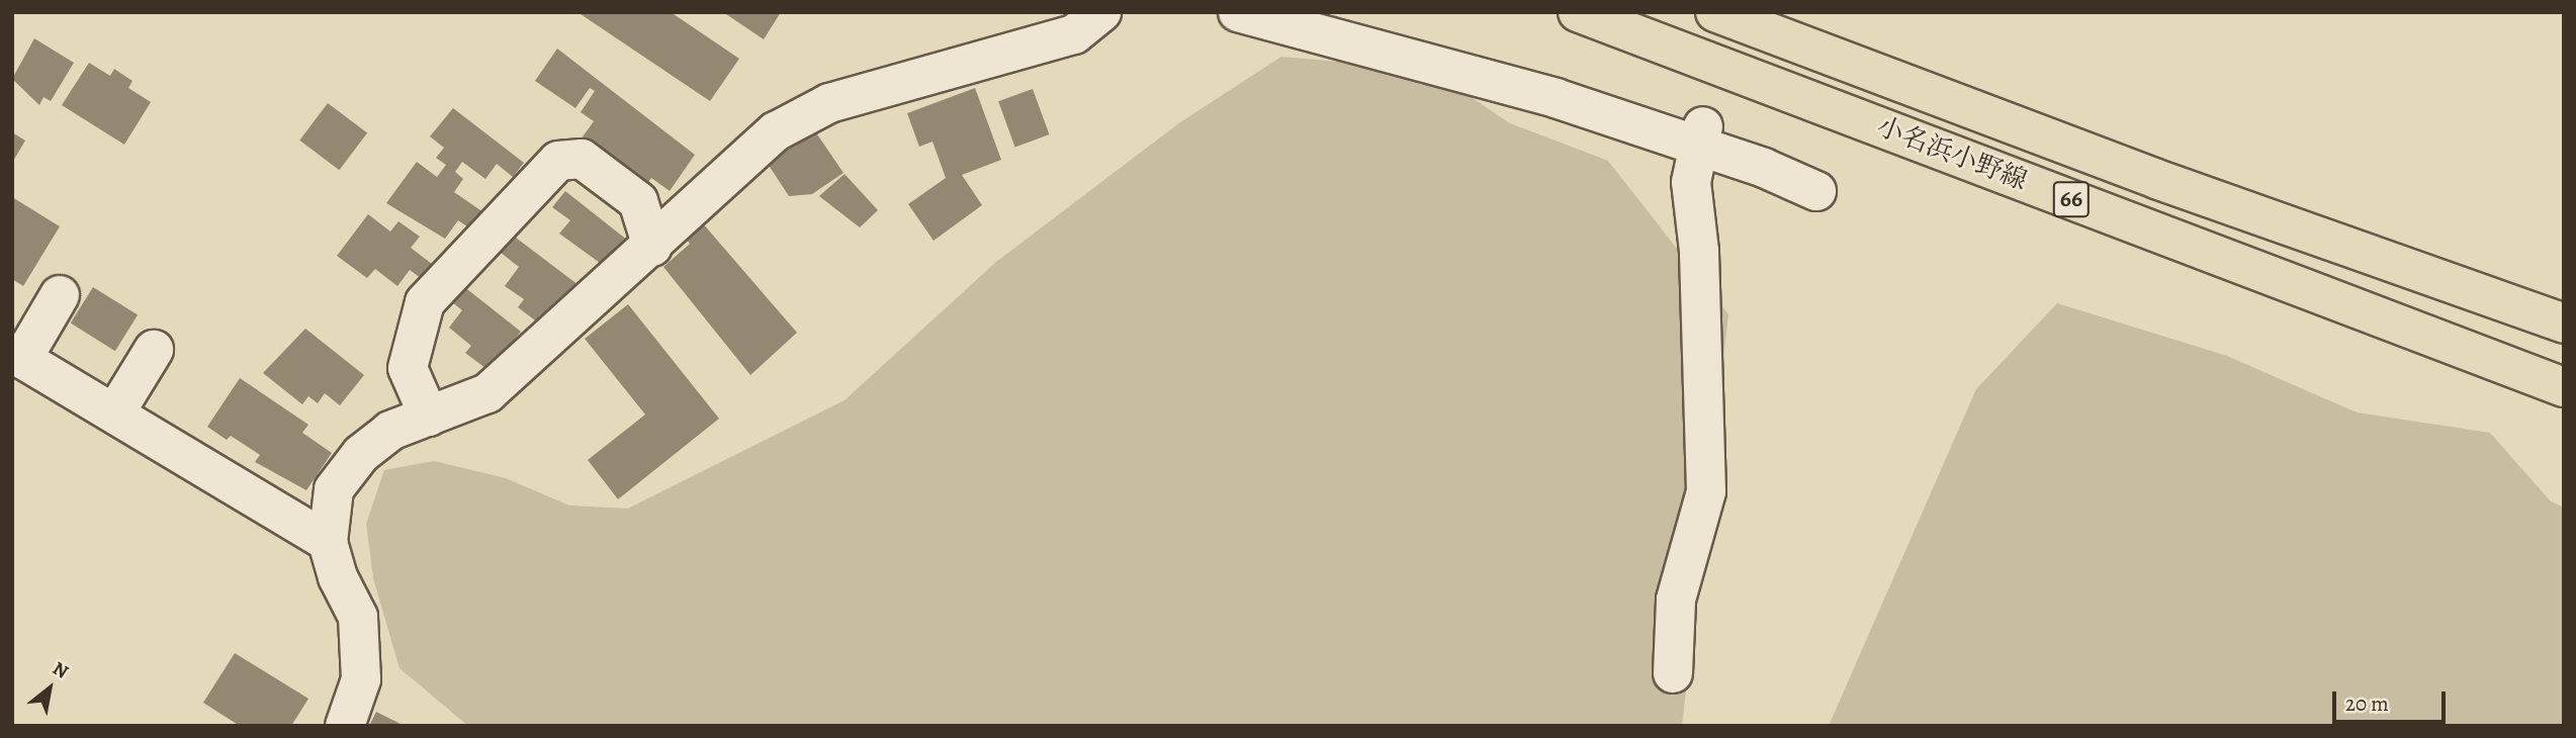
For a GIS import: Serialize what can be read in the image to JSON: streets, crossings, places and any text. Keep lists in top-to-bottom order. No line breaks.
{"streets":{"main road":["小名浜小野線","66"]},"scale_bar":"20 m","north":"top right"}
